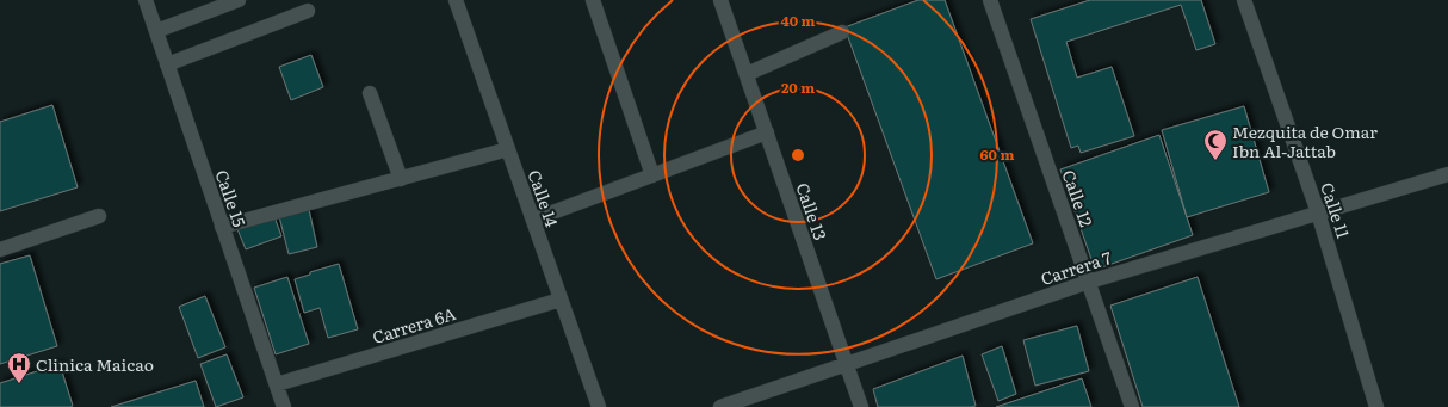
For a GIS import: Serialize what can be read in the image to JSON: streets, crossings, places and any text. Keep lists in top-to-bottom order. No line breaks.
{"streets":{"street":["Calle 15","Calle 14","Calle 12","Calle 11","Calle 13","Carrera 7","Carrera 6A"]},"crossings":[["Calle 15","Carrera 6A"],["Calle 14","Carrera 6A"],["Calle 12","Carrera 7"],["Calle 11","Carrera 7"],["Calle 13","Carrera 7"]],"places":{"mosque":["Mezquita de Omar Ibn Al-Jattab"],"hospital":["Clinica Maicao"]},"rings":["40 m","20 m","60 m"]}
